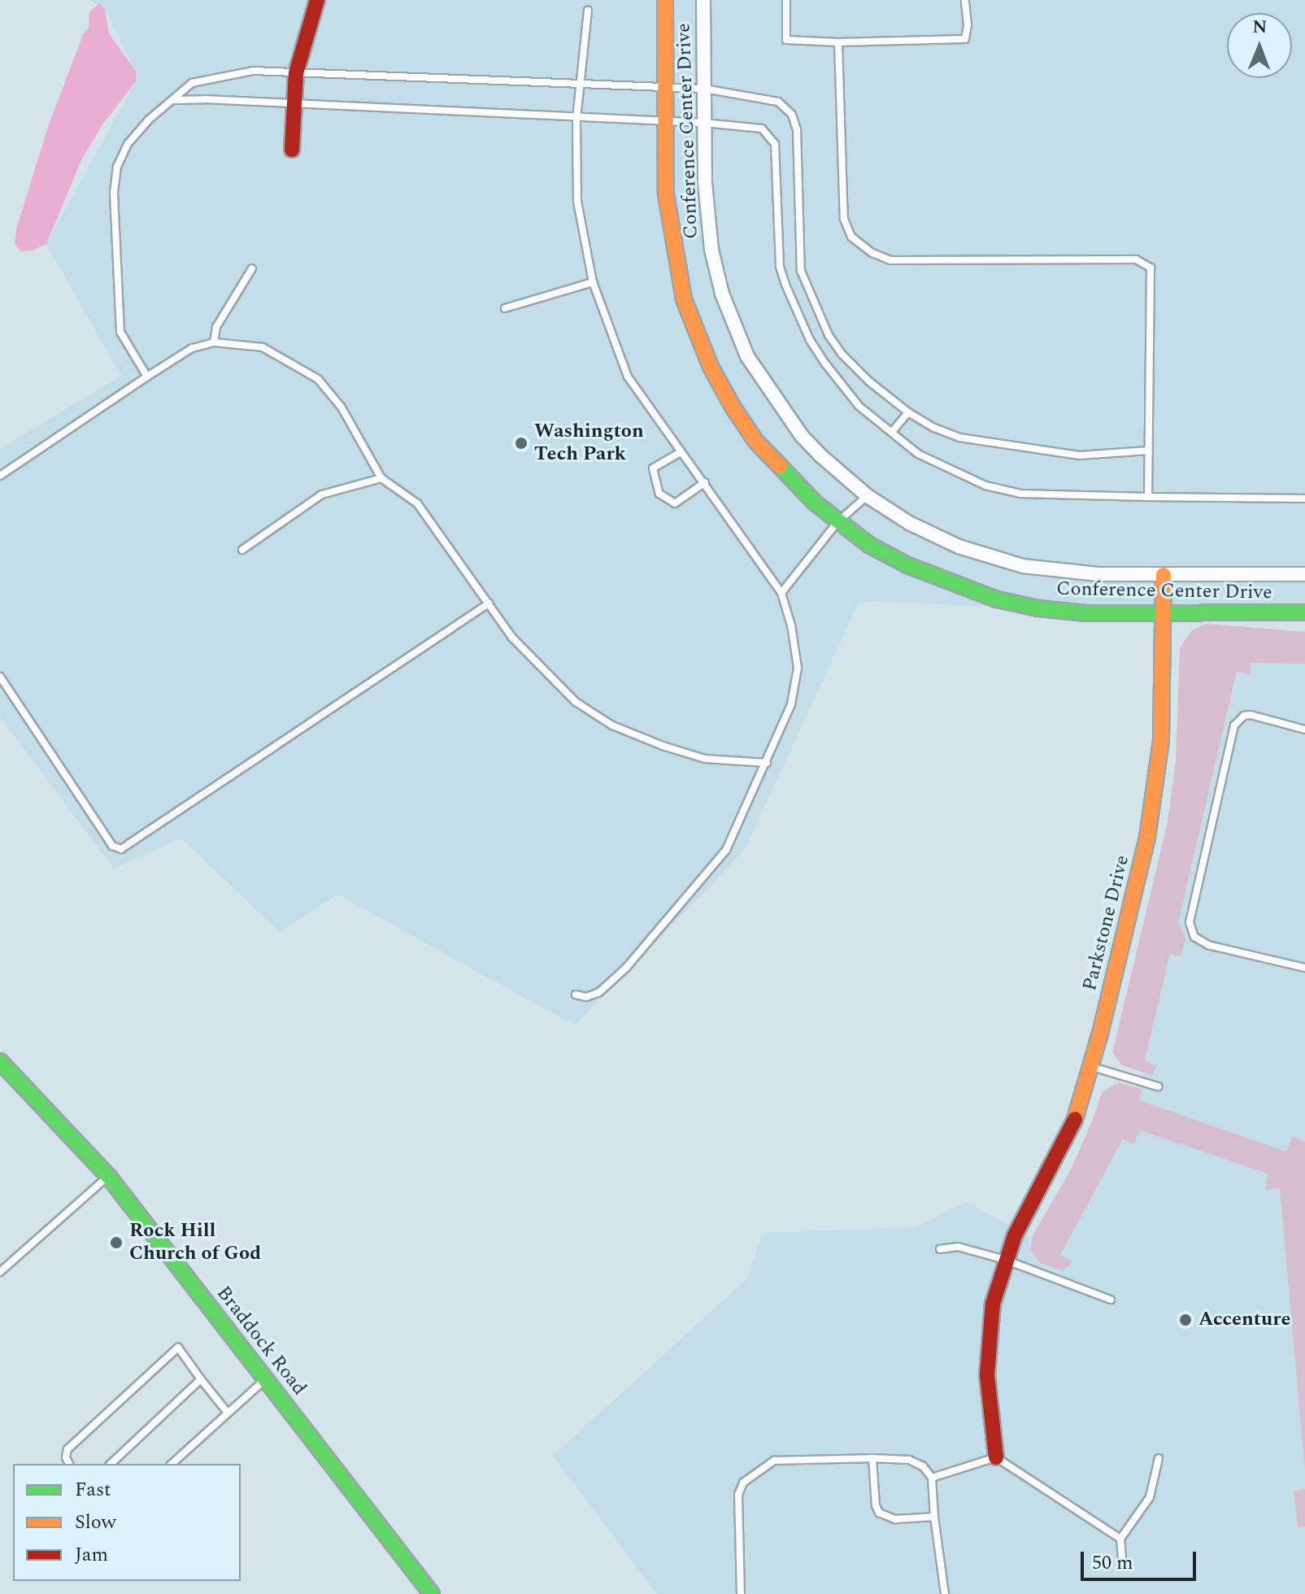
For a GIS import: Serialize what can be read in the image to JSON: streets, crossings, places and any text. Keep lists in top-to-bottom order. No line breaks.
{"streets":{"street":["Conference Center Drive","Parkstone Drive","Braddock Road"]},"crossings":[["Conference Center Drive","Parkstone Drive"]],"places":["Washington Tech Park","Rock Hill Church of God","Accenture"],"legend":["Fast","Slow","Jam"],"scale_bar":"50 m","north":"top"}
